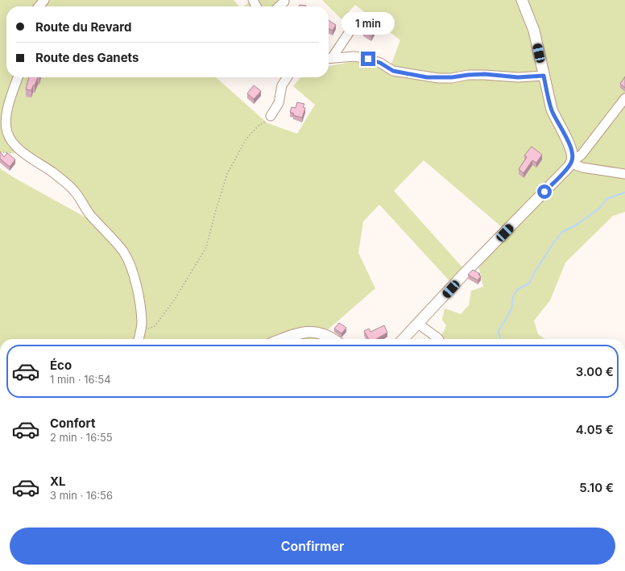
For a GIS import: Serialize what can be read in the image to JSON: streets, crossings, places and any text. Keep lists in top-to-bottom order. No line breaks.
{"page":{"banner":["Route du Revard","Route des Ganets"],"bubble":"1 min","list":[{"name":"Éco","note":"1 min · 16:54","value":"3.00 €"},{"name":"Confort","note":"2 min · 16:55","value":"4.05 €"},{"name":"XL","note":"3 min · 16:56","value":"5.10 €"}],"buttons":"Confirmer"}}
